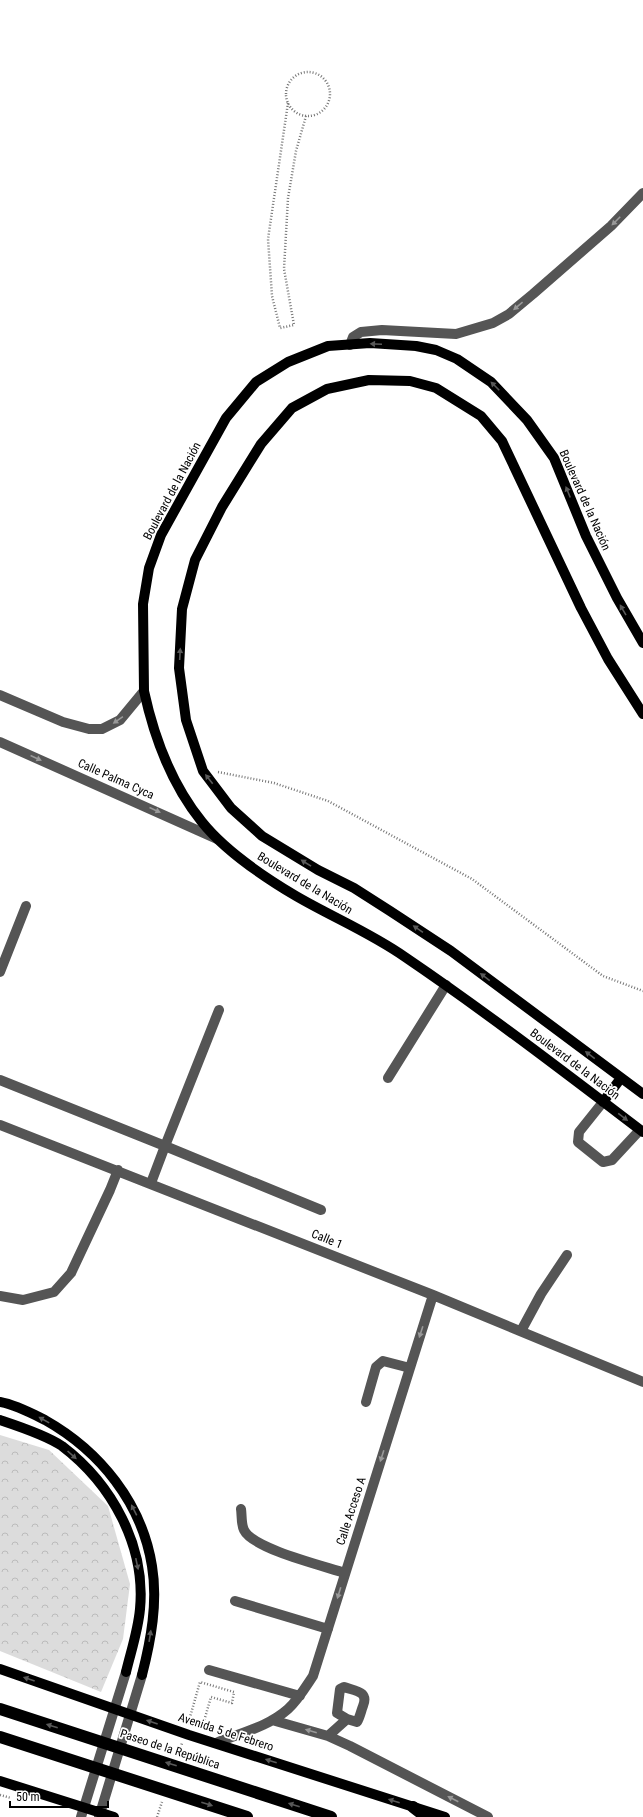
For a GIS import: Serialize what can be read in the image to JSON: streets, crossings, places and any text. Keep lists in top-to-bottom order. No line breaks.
{"streets":{"highway":["Paseo de la República"],"main road":["Boulevard de la Nación","Avenida 5 de Febrero"],"street":["Calle Palma Cyca","Calle 1","Calle Acceso A"]},"crossings":[["Boulevard de la Nación","Calle Palma Cyca"],["Calle 1","Calle Acceso A"],["Calle Acceso A","Avenida 5 de Febrero"]],"one_way":["Calle Palma Cyca","Calle Acceso A","Avenida 5 de Febrero"],"scale_bar":"50 m"}
